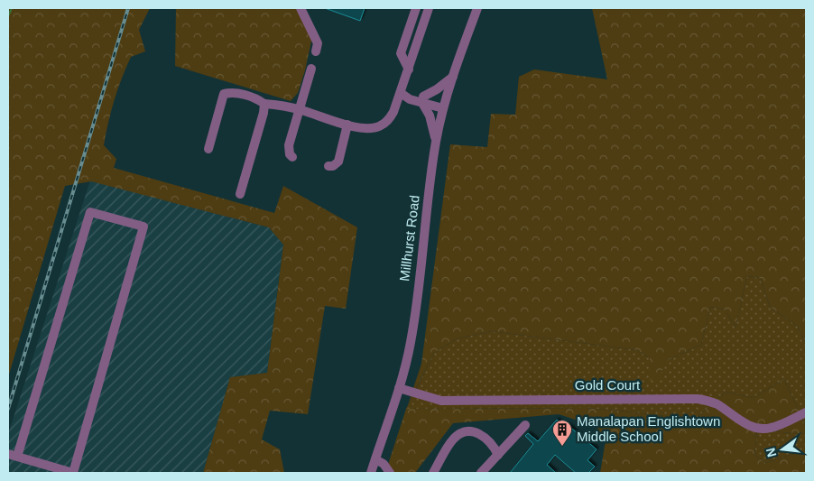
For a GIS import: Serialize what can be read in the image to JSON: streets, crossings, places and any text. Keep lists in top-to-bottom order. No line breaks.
{"streets":{"street":["Millhurst Road","Gold Court"]},"crossings":[["Millhurst Road","Gold Court"]],"places":{"building":["Manalapan Englishtown Middle School"]},"north":"left"}
